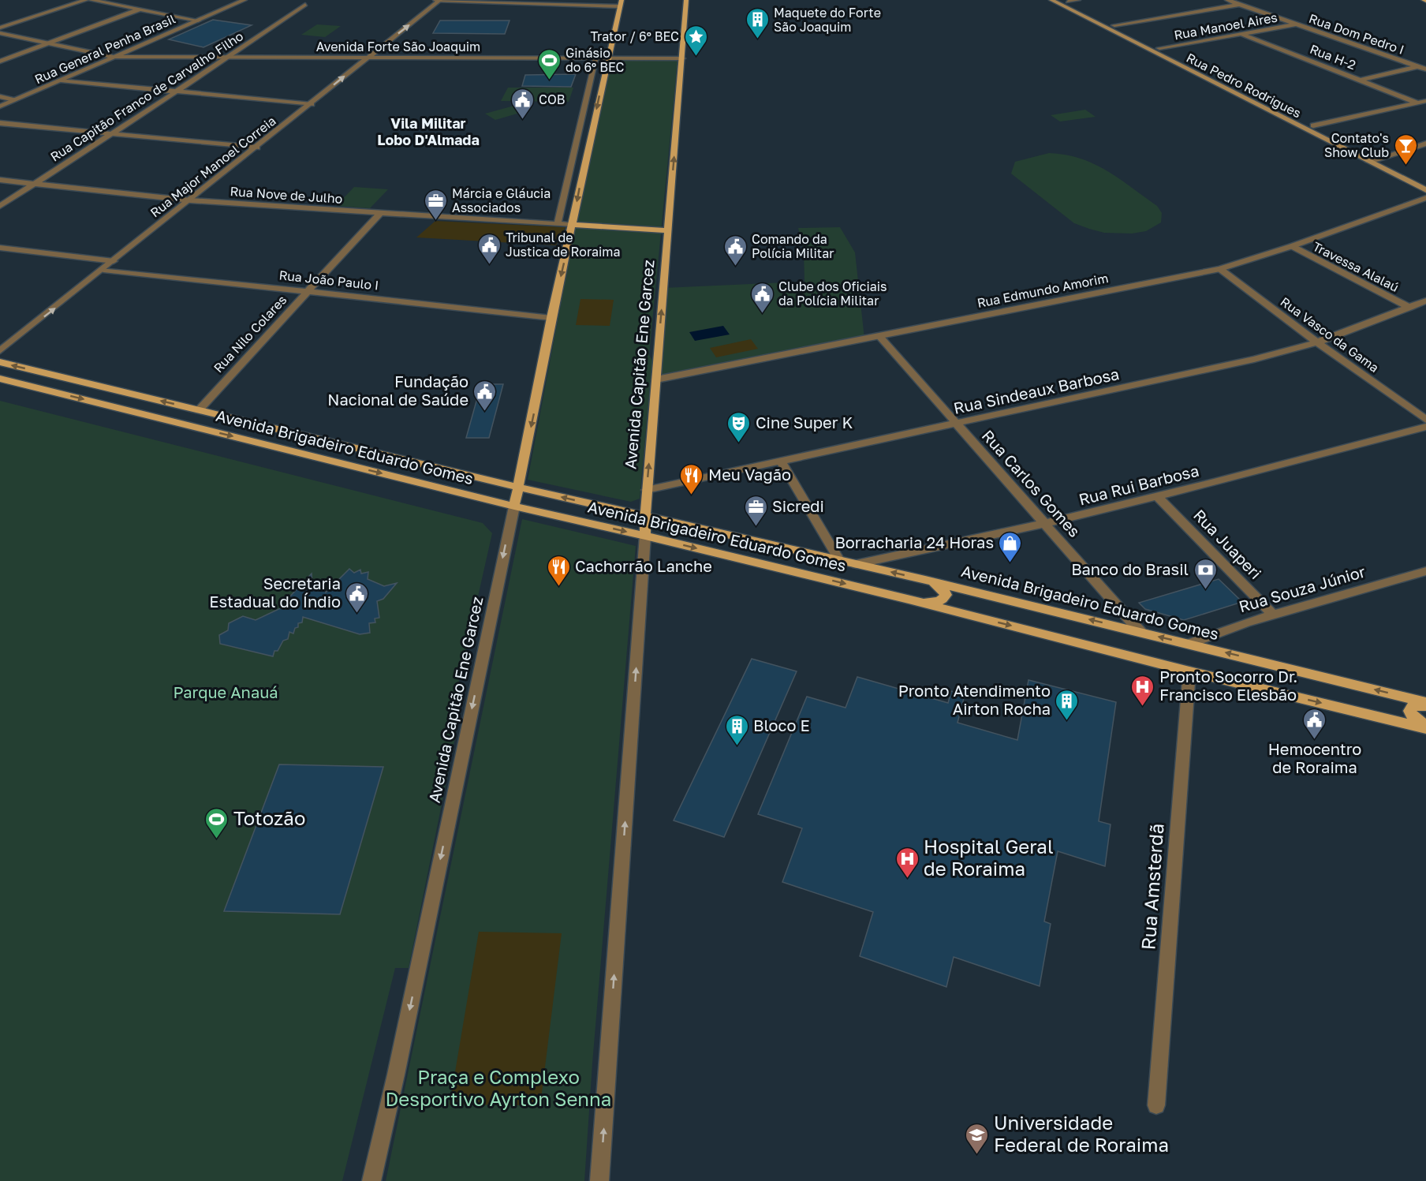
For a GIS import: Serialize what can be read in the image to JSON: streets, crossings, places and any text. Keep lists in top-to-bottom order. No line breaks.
{"streets":{"main road":["Rua Pedro Rodrigues","Avenida Capitão Ene Garcez","Avenida Brigadeiro Eduardo Gomes"],"street":["Rua Manoel Aires","Rua Dom Pedro I","Avenida Forte São Joaquim","Rua General Penha Brasil","Rua H-2","Rua Capitão Franco de Carvalho Filho","Rua Major Manoel Correia","Rua Nove de Julho","Travessa Alalaú","Rua João Paulo I","Rua Edmundo Amorim","Rua Nilo Colares","Rua Vasco da Gama","Rua Sindeaux Barbosa","Rua Carlos Gomes","Rua Rui Barbosa","Rua Juaperi","Rua Souza Júnior","Rua Amsterdã"]},"crossings":[["Rua Manoel Aires","Rua Dom Pedro I"],["Rua Manoel Aires","Rua H-2"],["Avenida Forte São Joaquim","Rua General Penha Brasil"],["Avenida Forte São Joaquim","Rua Capitão Franco de Carvalho Filho"],["Avenida Forte São Joaquim","Rua Major Manoel Correia"],["Avenida Forte São Joaquim","Avenida Capitão Ene Garcez"],["Rua Capitão Franco de Carvalho Filho","Rua Nove de Julho"],["Rua Major Manoel Correia","Rua Nove de Julho"],["Rua Major Manoel Correia","Rua João Paulo I"],["Rua Nove de Julho","Rua Nilo Colares"],["Rua Nove de Julho","Avenida Capitão Ene Garcez"],["Travessa Alalaú","Rua Edmundo Amorim"],["Travessa Alalaú","Rua Sindeaux Barbosa"],["Rua João Paulo I","Rua Nilo Colares"],["Rua João Paulo I","Avenida Capitão Ene Garcez"],["Rua Edmundo Amorim","Rua Vasco da Gama"],["Rua Edmundo Amorim","Avenida Capitão Ene Garcez"],["Rua Edmundo Amorim","Rua Carlos Gomes"],["Rua Nilo Colares","Avenida Brigadeiro Eduardo Gomes"],["Rua Vasco da Gama","Rua Sindeaux Barbosa"],["Avenida Capitão Ene Garcez","Rua Sindeaux Barbosa"],["Avenida Capitão Ene Garcez","Avenida Brigadeiro Eduardo Gomes"],["Rua Sindeaux Barbosa","Rua Carlos Gomes"],["Avenida Brigadeiro Eduardo Gomes","Rua Carlos Gomes"],["Avenida Brigadeiro Eduardo Gomes","Rua Rui Barbosa"],["Avenida Brigadeiro Eduardo Gomes","Rua Souza Júnior"],["Avenida Brigadeiro Eduardo Gomes","Rua Amsterdã"],["Rua Carlos Gomes","Rua Rui Barbosa"],["Rua Rui Barbosa","Rua Juaperi"],["Rua Juaperi","Rua Souza Júnior"]],"one_way":["Rua Major Manoel Correia"],"districts":["Vila Militar Lobo D'Almada"],"parks":["Parque Anauá","Praça e Complexo Desportivo Ayrton Senna"],"places":{"building":["Maquete do Forte São Joaquim","Pronto Atendimento Airton Rocha","Bloco E"],"place":["Trator / 6º BEC"],"sports":["Ginásio do 6º BEC","Totozão"],"public building":["COB","Tribunal de Justica de Roraima","Comando da Polícia Militar","Clube dos Oficiais da Polícia Militar","Fundação Nacional de Saúde","Secretaria Estadual do Índio","Hemocentro de Roraima"],"bar":["Contato's Show Club"],"office":["Márcia e Gláucia Associados","Sicredi"],"theatre":["Cine Super K"],"restaurant":["Meu Vagão","Cachorrão Lanche"],"shop":["Borracharia 24 Horas"],"bank":["Banco do Brasil"],"hospital":["Pronto Socorro Dr. Francisco Elesbão","Hospital Geral de Roraima"],"school or university":["Universidade Federal de Roraima"]}}
